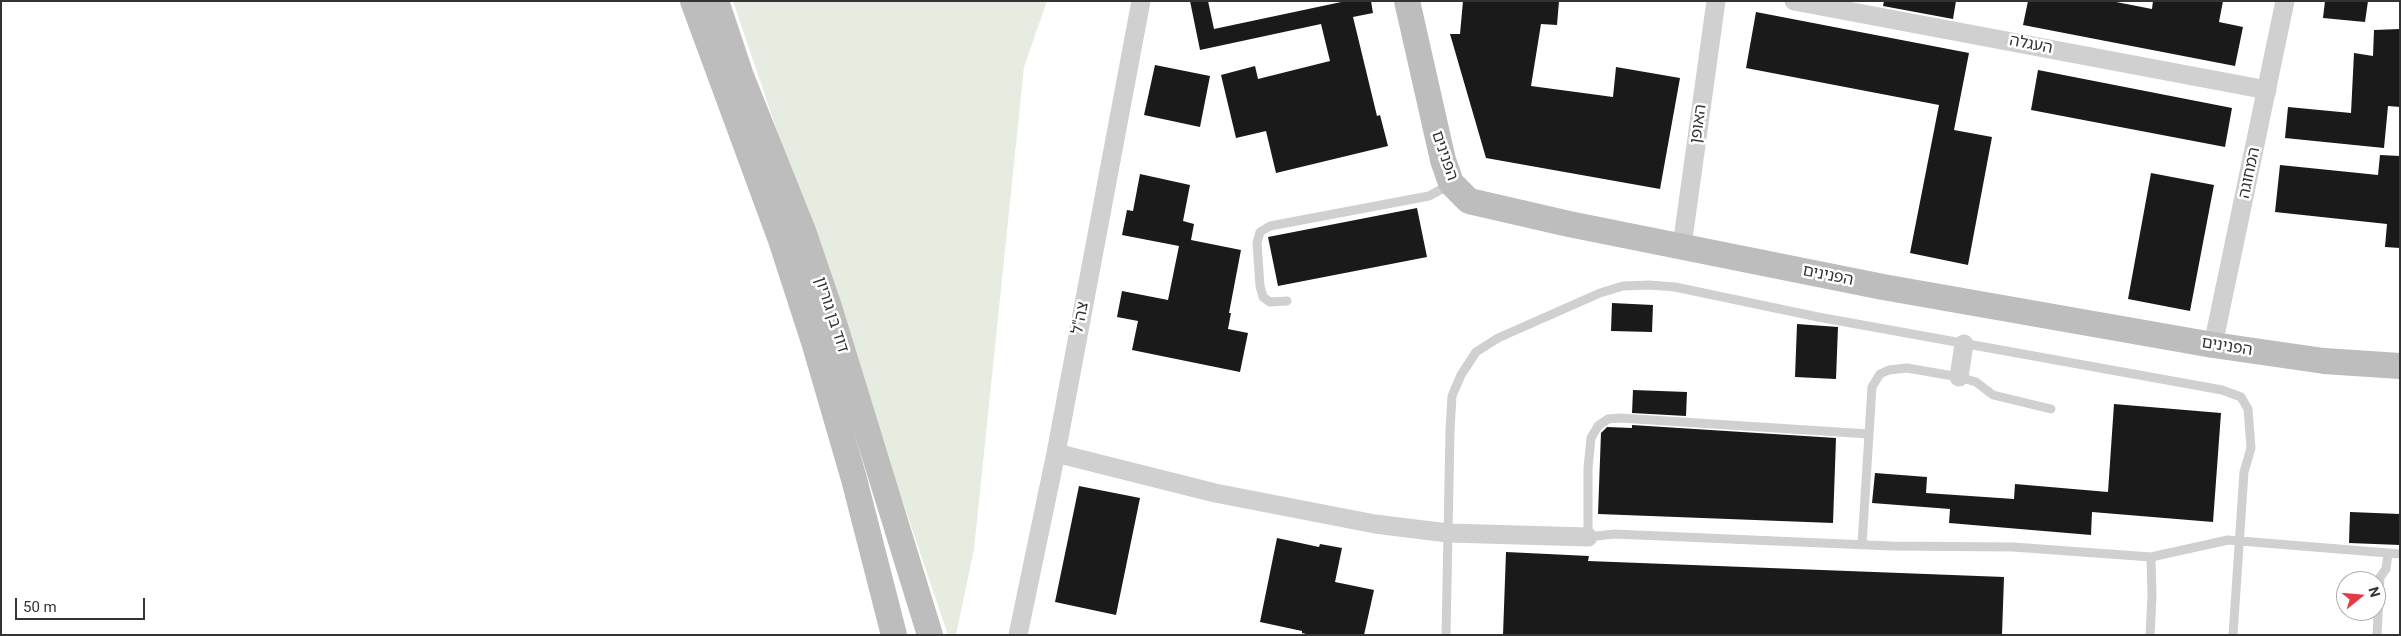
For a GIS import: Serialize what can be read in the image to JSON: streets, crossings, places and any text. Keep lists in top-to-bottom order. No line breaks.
{"streets":{"main road":["הפנינים","דוד בן גוריון"],"street":["העגלה","האופן","המחוגה","צה\"ל"]},"crossings":[["העגלה","המחוגה"],["האופן","הפנינים"],["הפנינים","המחוגה"]],"scale_bar":"50 m","north":"right"}
